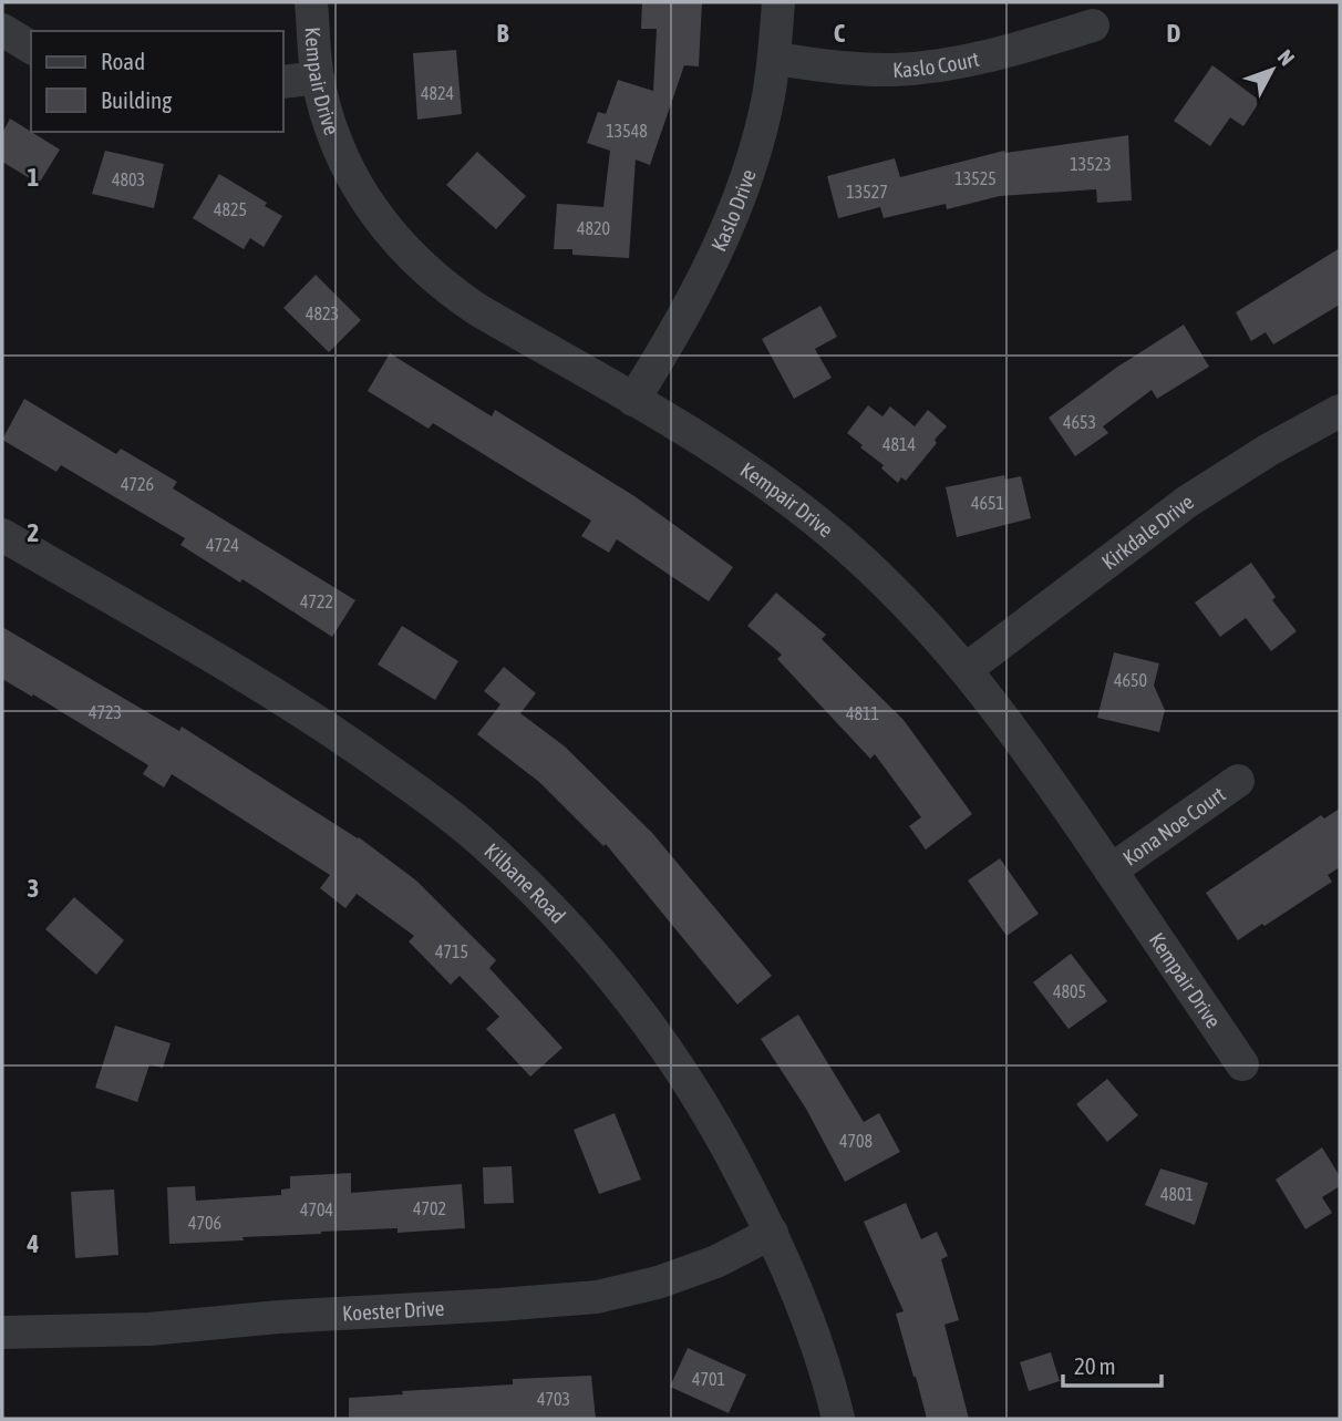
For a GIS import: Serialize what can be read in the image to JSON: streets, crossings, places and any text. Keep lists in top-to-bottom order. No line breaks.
{"streets":{"street":["Kaslo Court","Kempair Drive","Kaslo Drive","Kirkdale Drive","Kona Noe Court","Kilbane Road","Koester Drive"]},"crossings":[["Kaslo Court","Kaslo Drive"],["Kempair Drive","Kaslo Drive"],["Kempair Drive","Kirkdale Drive"],["Kempair Drive","Kona Noe Court"],["Kilbane Road","Koester Drive"]],"house_numbers":["4824","13548","13523","13525","4803","13527","4825","4820","4823","4653","4814","4726","4651","4724","4722","4650","4723","4811","4715","4805","4708","4801","4702","4704","4706","4701","4703"],"legend":["Road","Building"],"scale_bar":"20 m","north":"top right","grid":{"columns":["B","C","D"],"rows":["1","2","3","4"]}}
